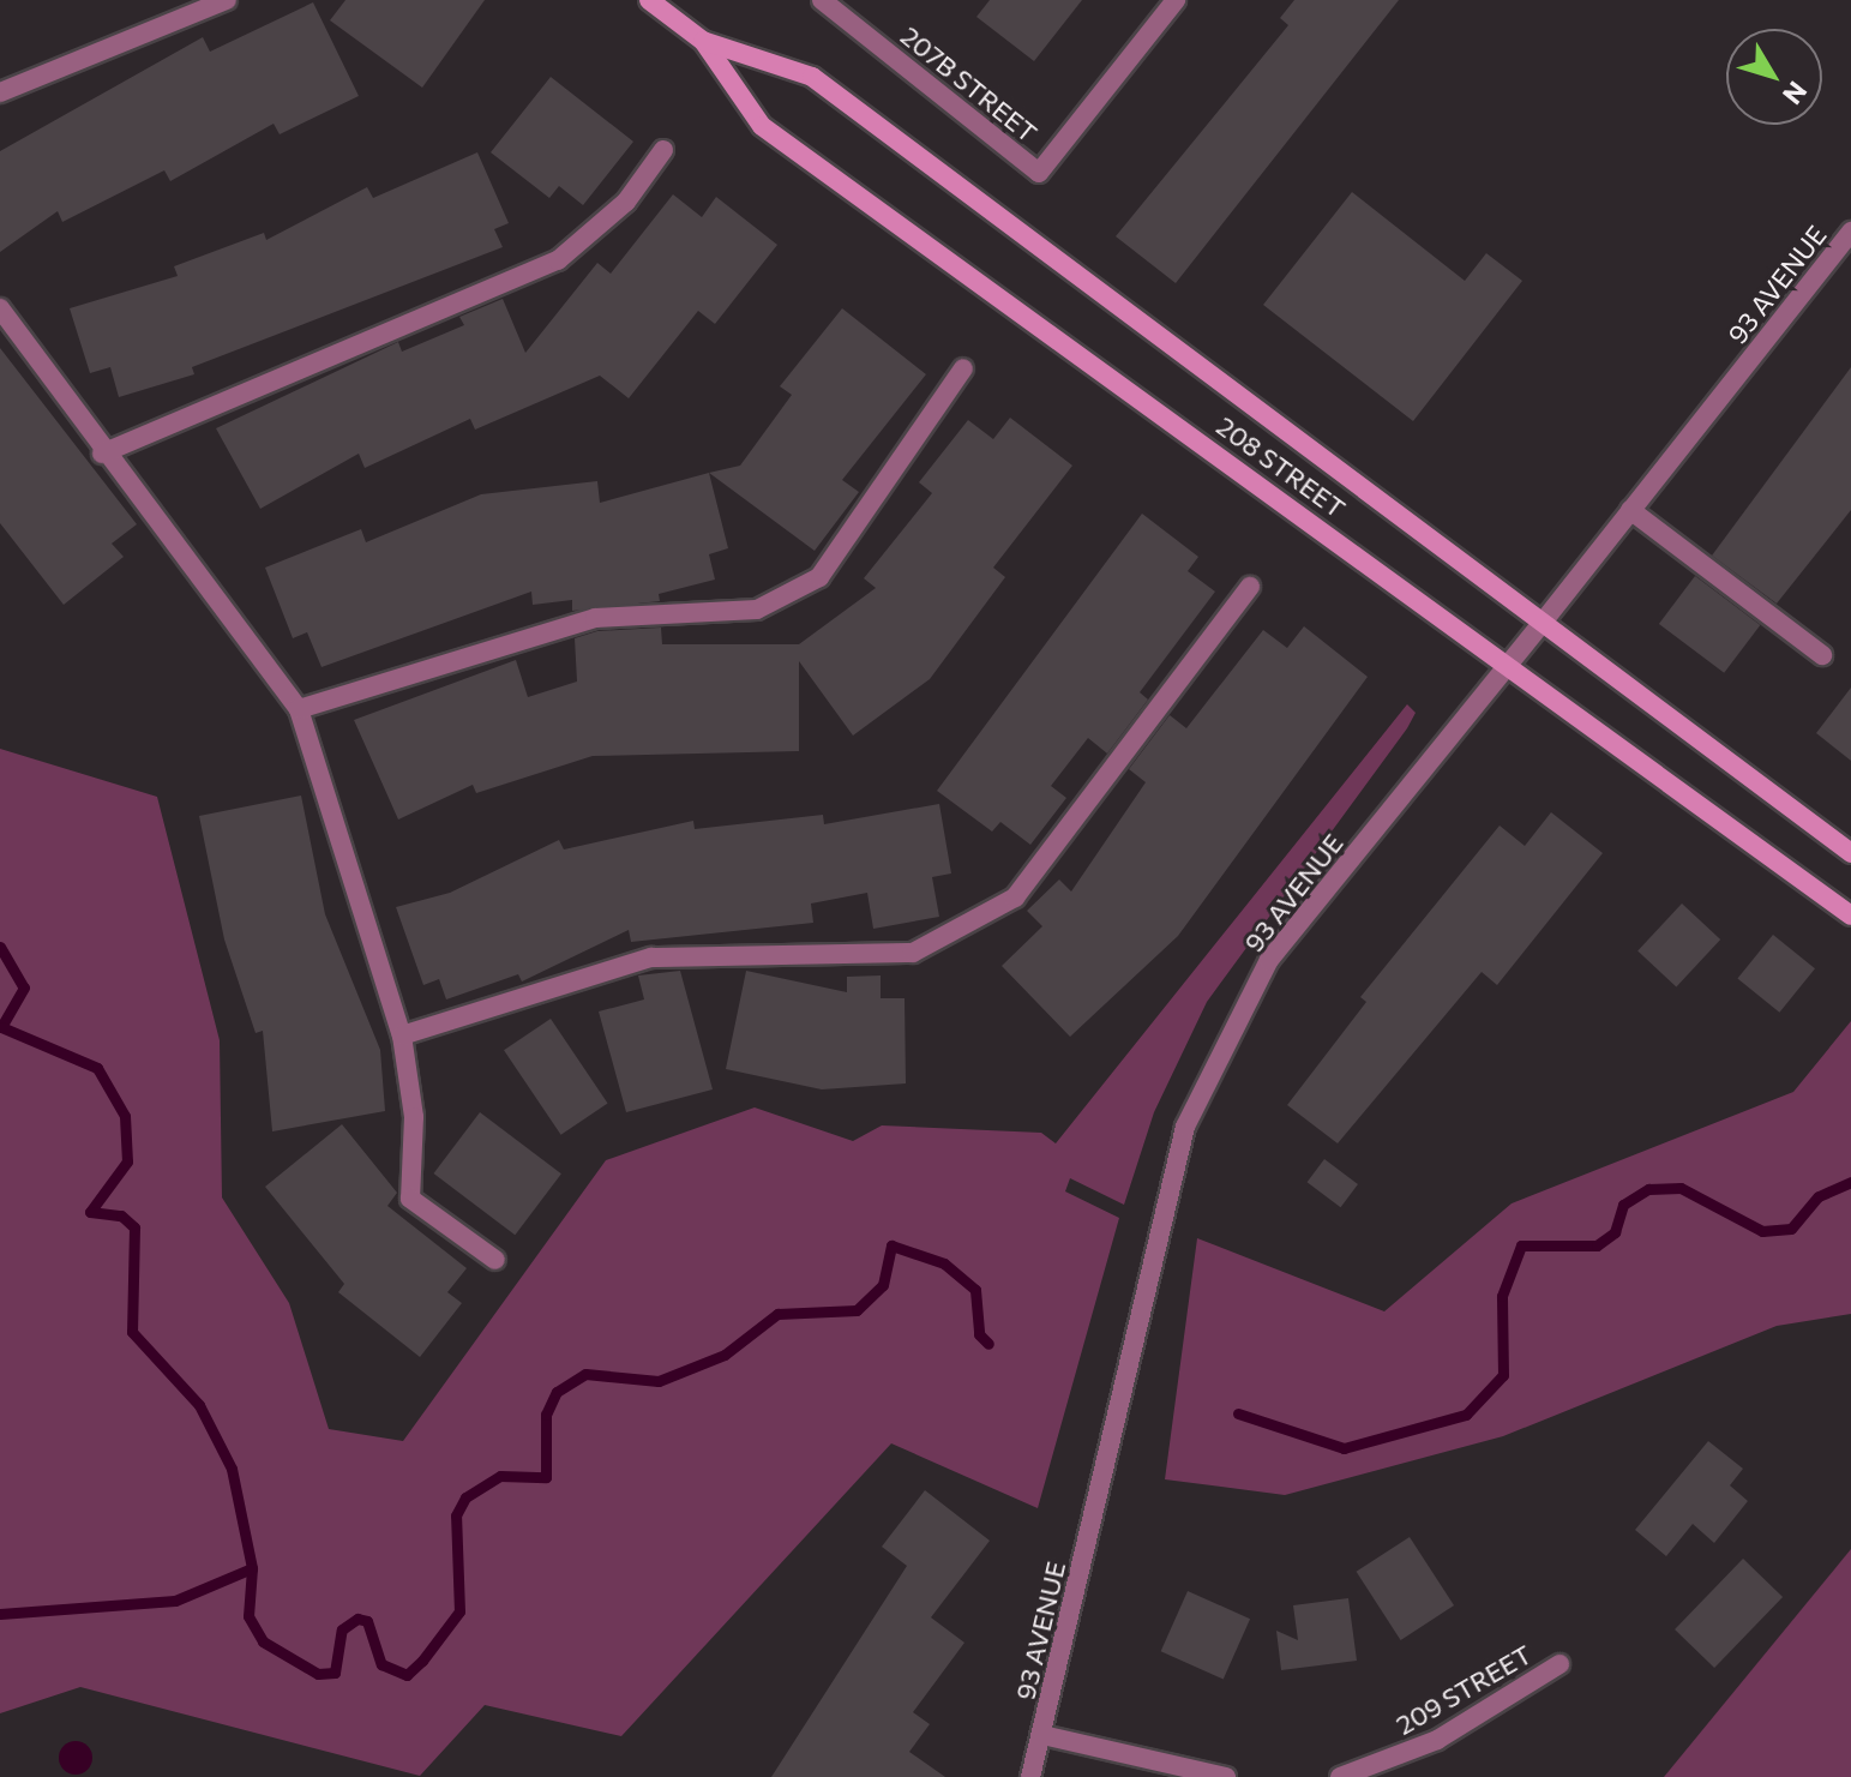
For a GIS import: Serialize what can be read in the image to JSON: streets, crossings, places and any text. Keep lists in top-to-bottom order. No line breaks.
{"streets":{"main road":["208 STREET"],"street":["207B STREET","93 AVENUE","209 STREET"]},"crossings":[["93 AVENUE","208 STREET"]],"north":"bottom right"}
